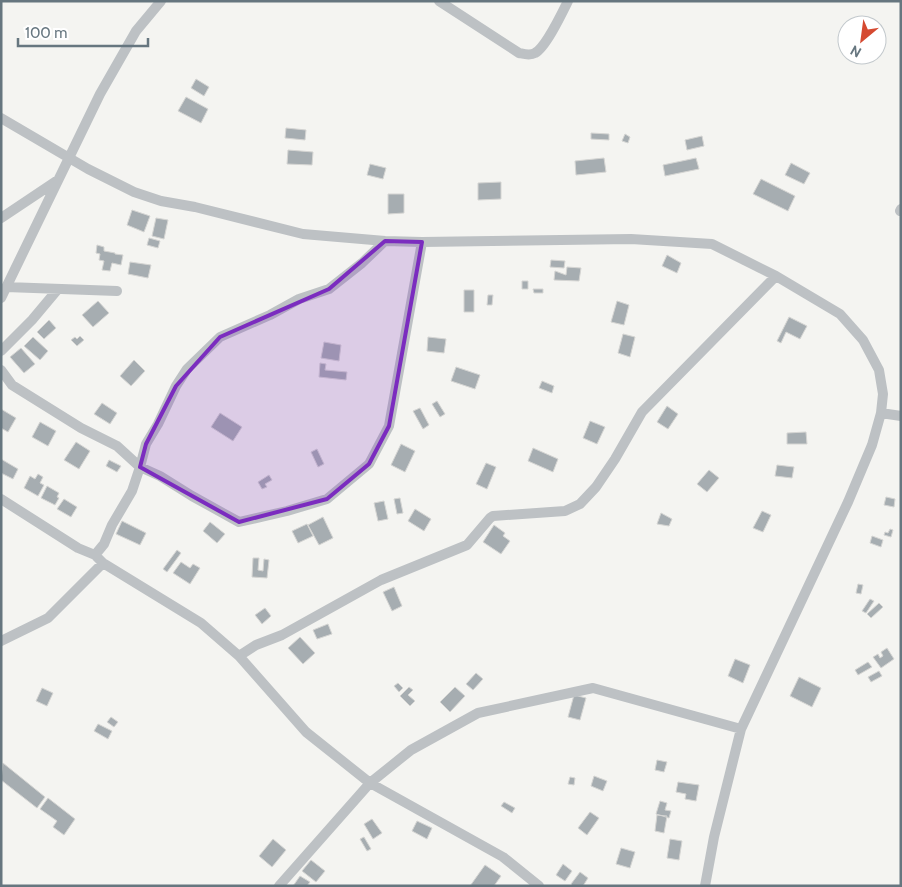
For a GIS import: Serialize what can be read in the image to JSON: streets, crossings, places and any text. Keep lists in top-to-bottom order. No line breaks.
{"scale_bar":"100 m","north":"bottom left"}
